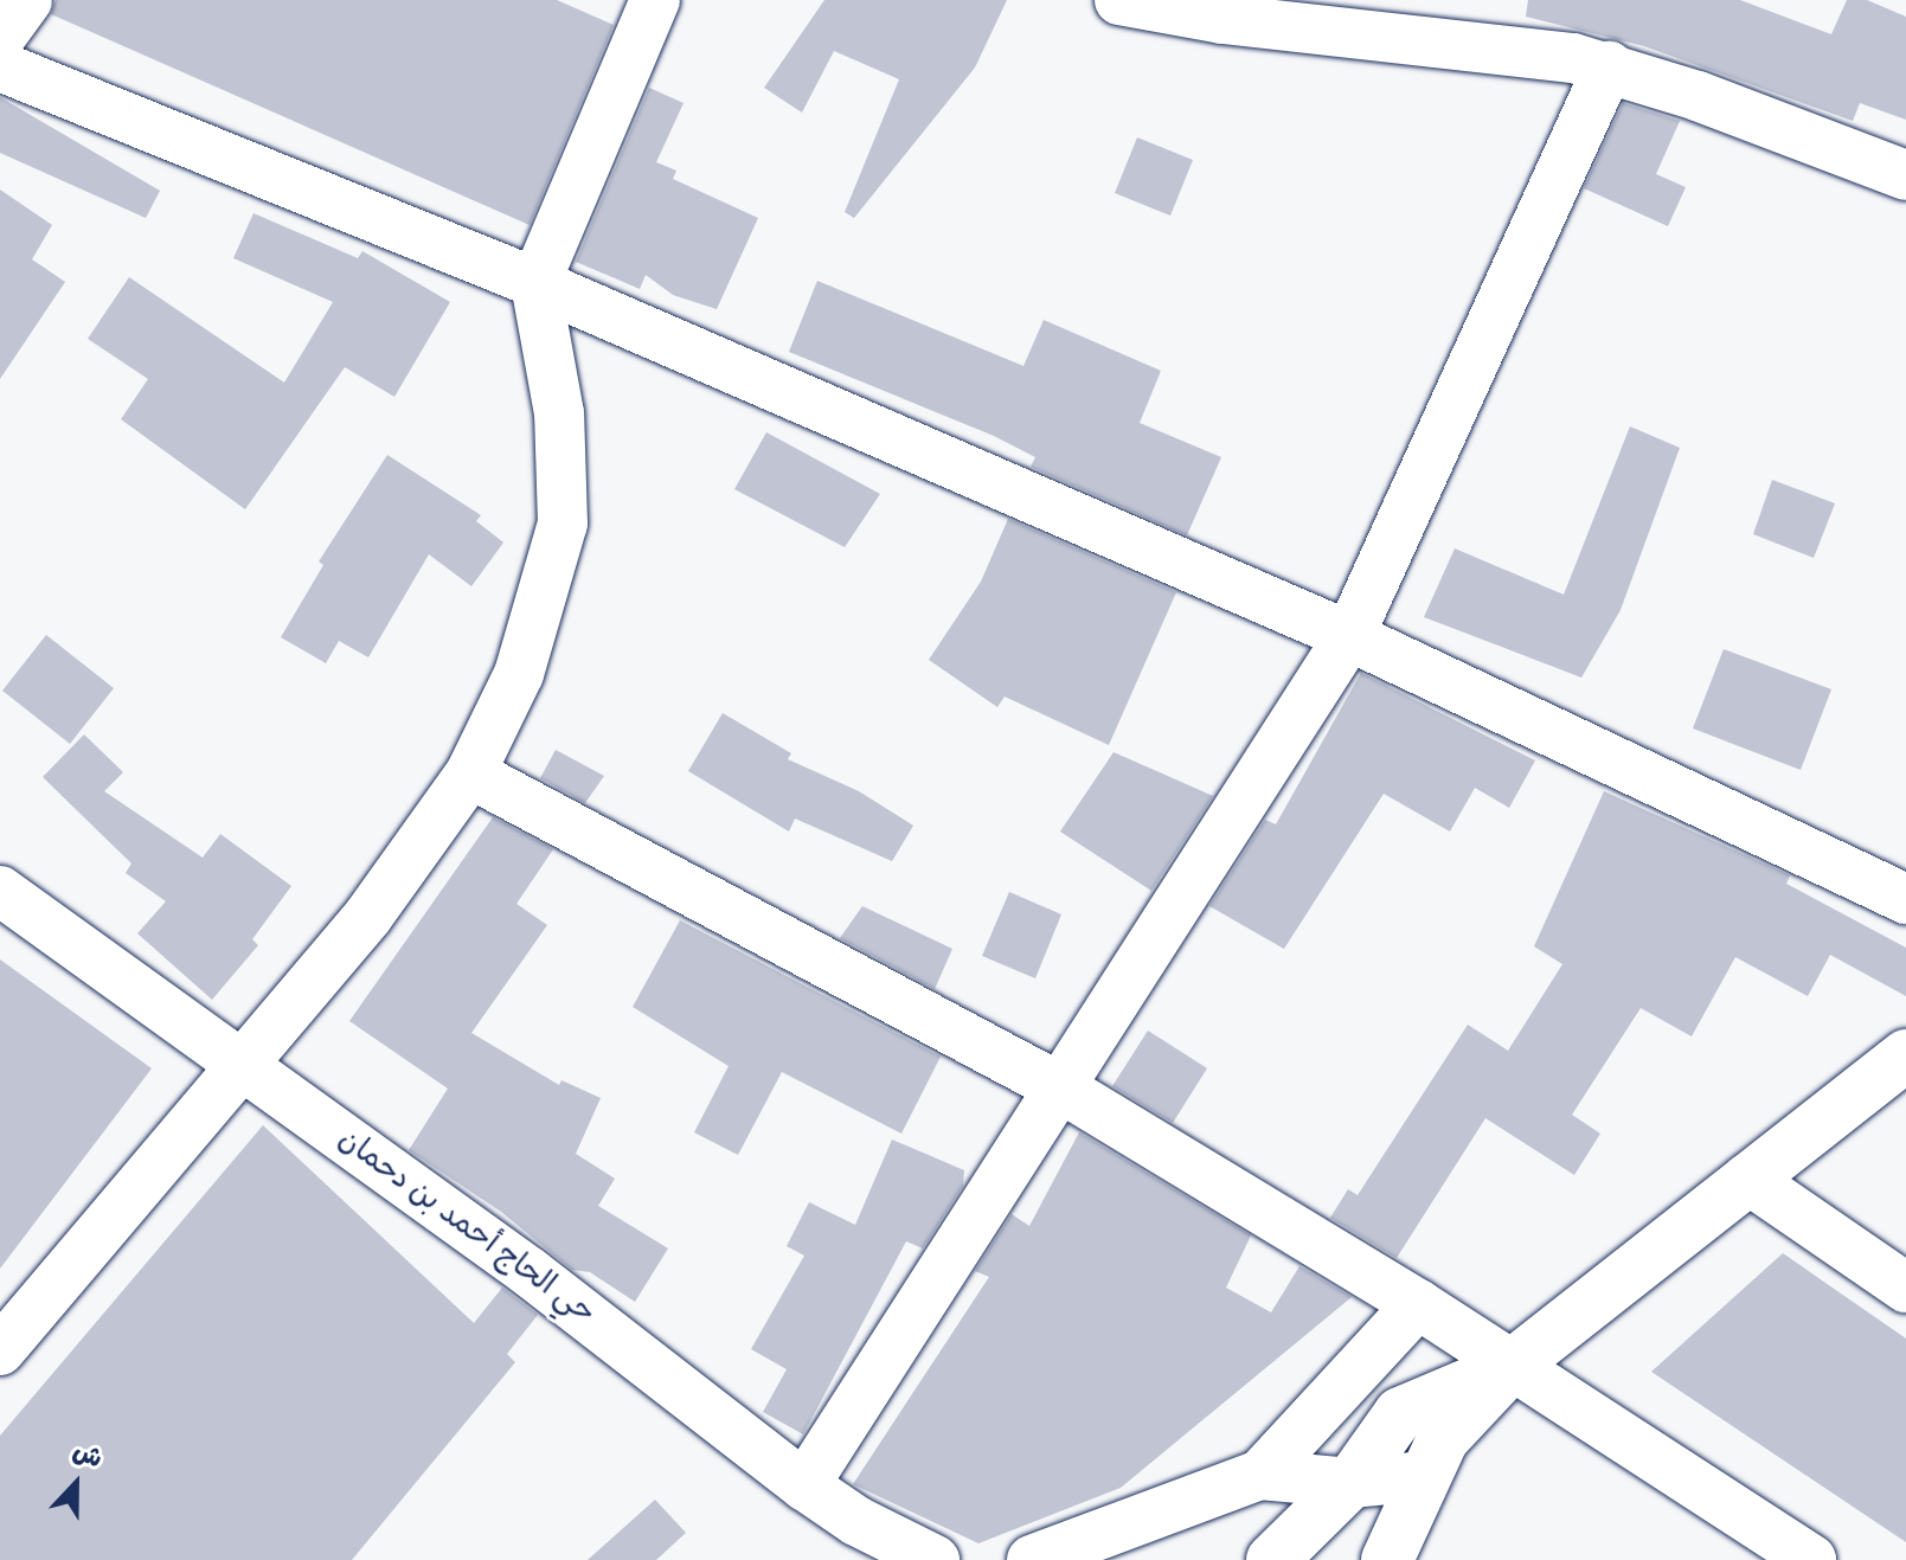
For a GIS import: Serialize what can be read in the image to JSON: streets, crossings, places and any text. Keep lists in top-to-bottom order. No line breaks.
{"streets":{"street":["حي الحاج أحمد بن دحمان"]},"north":"top"}
